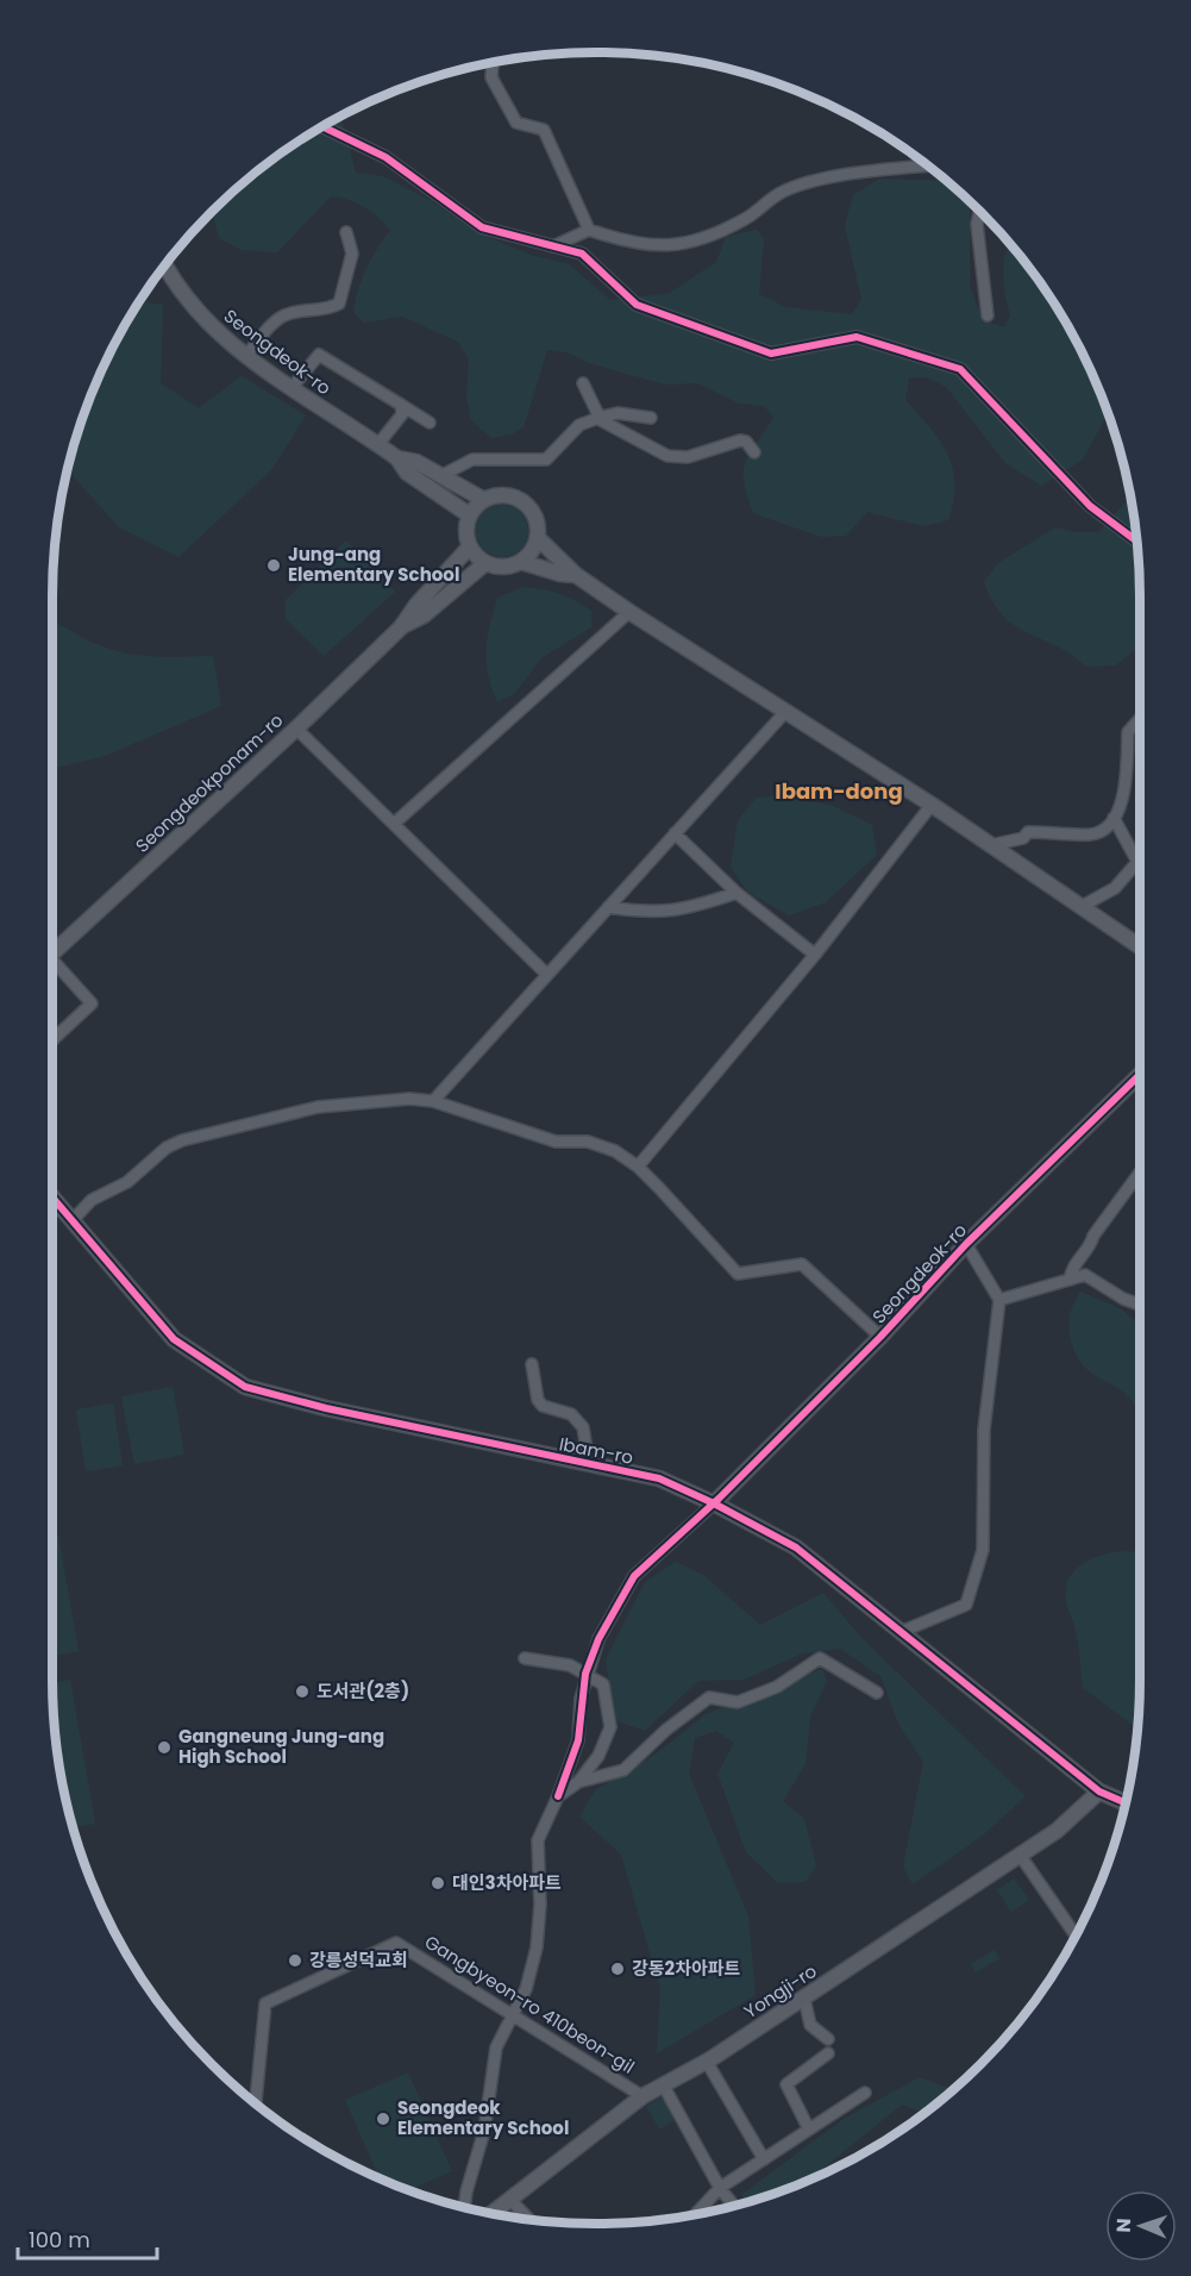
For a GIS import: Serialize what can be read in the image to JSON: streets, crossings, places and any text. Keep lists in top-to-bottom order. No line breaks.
{"streets":{"street":["Seongdeok-ro","Seongdeokponam-ro","Ibam-ro","Yongji-ro","Gangbyeon-ro 410beon-gil"]},"crossings":[["Seongdeok-ro","Ibam-ro"],["Ibam-ro","Yongji-ro"],["Yongji-ro","Gangbyeon-ro 410beon-gil"]],"districts":["Ibam-dong"],"places":["Jung-ang Elementary School","도서관(2층)","Gangneung Jung-ang High School","대인3차아파트","강릉성덕교회","강동2차아파트","Seongdeok Elementary School"],"scale_bar":"100 m","north":"left"}
